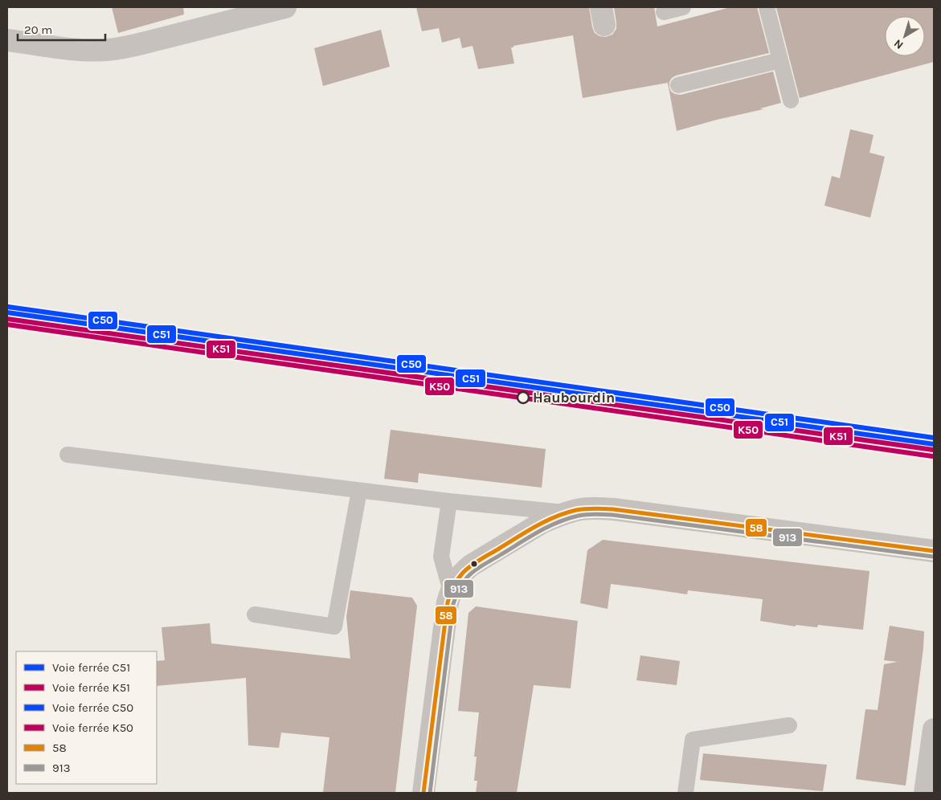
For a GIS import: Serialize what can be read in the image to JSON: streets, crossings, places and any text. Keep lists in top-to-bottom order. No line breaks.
{"places":["Haubourdin"],"lines":["rail line C50","rail line C51","rail line K51","rail line K50","transit line 58","transit line 913"],"legend":["Voie ferrée C51","Voie ferrée K51","Voie ferrée C50","Voie ferrée K50","58","913"],"scale_bar":"20 m","north":"bottom left"}
